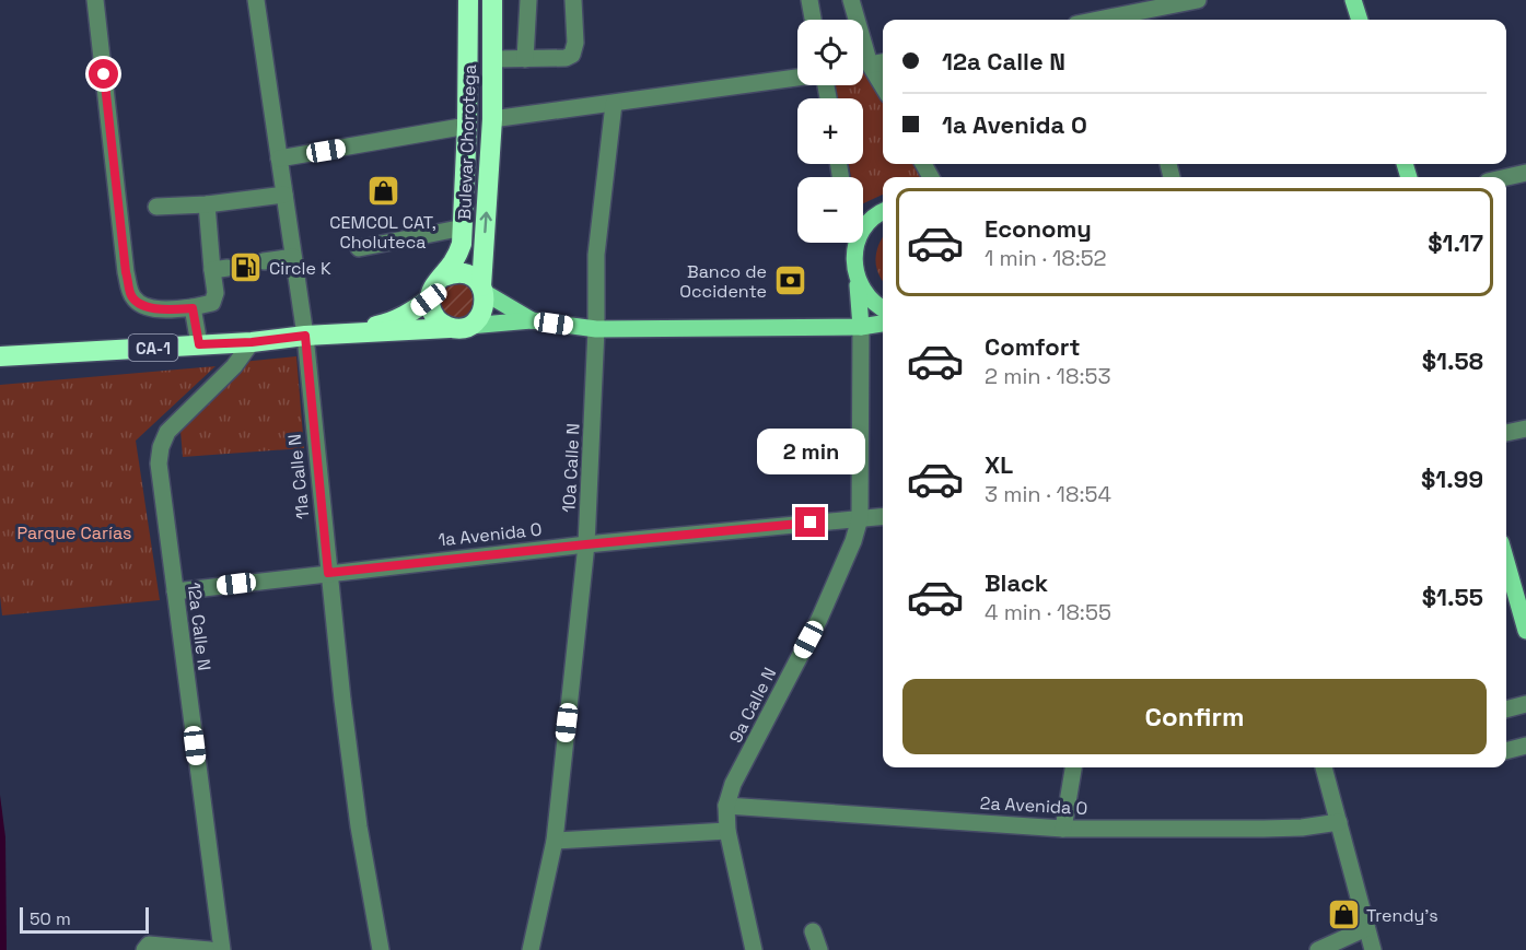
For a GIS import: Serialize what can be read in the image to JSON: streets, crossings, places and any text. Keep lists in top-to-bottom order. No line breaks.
{"streets":{"highway":["Bulevar Chorotega","CA-1"],"street":["10a Calle N","11a Calle N","1a Avenida O","12a Calle N","9a Calle N","2a Avenida O"]},"crossings":[["Bulevar Chorotega","CA-1"],["CA-1","11a Calle N"],["CA-1","12a Calle N"],["10a Calle N","1a Avenida O"],["11a Calle N","1a Avenida O"],["1a Avenida O","12a Calle N"],["1a Avenida O","9a Calle N"],["9a Calle N","2a Avenida O"]],"parks":["Parque Carías"],"places":{"shop":["CEMCOL CAT, Choluteca","Trendy's"],"fuel station":["Circle K"],"bank":["Banco de Occidente"]},"scale_bar":"50 m","page":{"map_buttons":["+","−"],"banner":["12a Calle N","1a Avenida O"],"list":[{"name":"Economy","note":"1 min · 18:52","value":"$1.17"},{"name":"Comfort","note":"2 min · 18:53","value":"$1.58"},{"name":"XL","note":"3 min · 18:54","value":"$1.99"},{"name":"Black","note":"4 min · 18:55","value":"$1.55"}],"bubble":"2 min","buttons":"Confirm","scale":"50 m"}}
